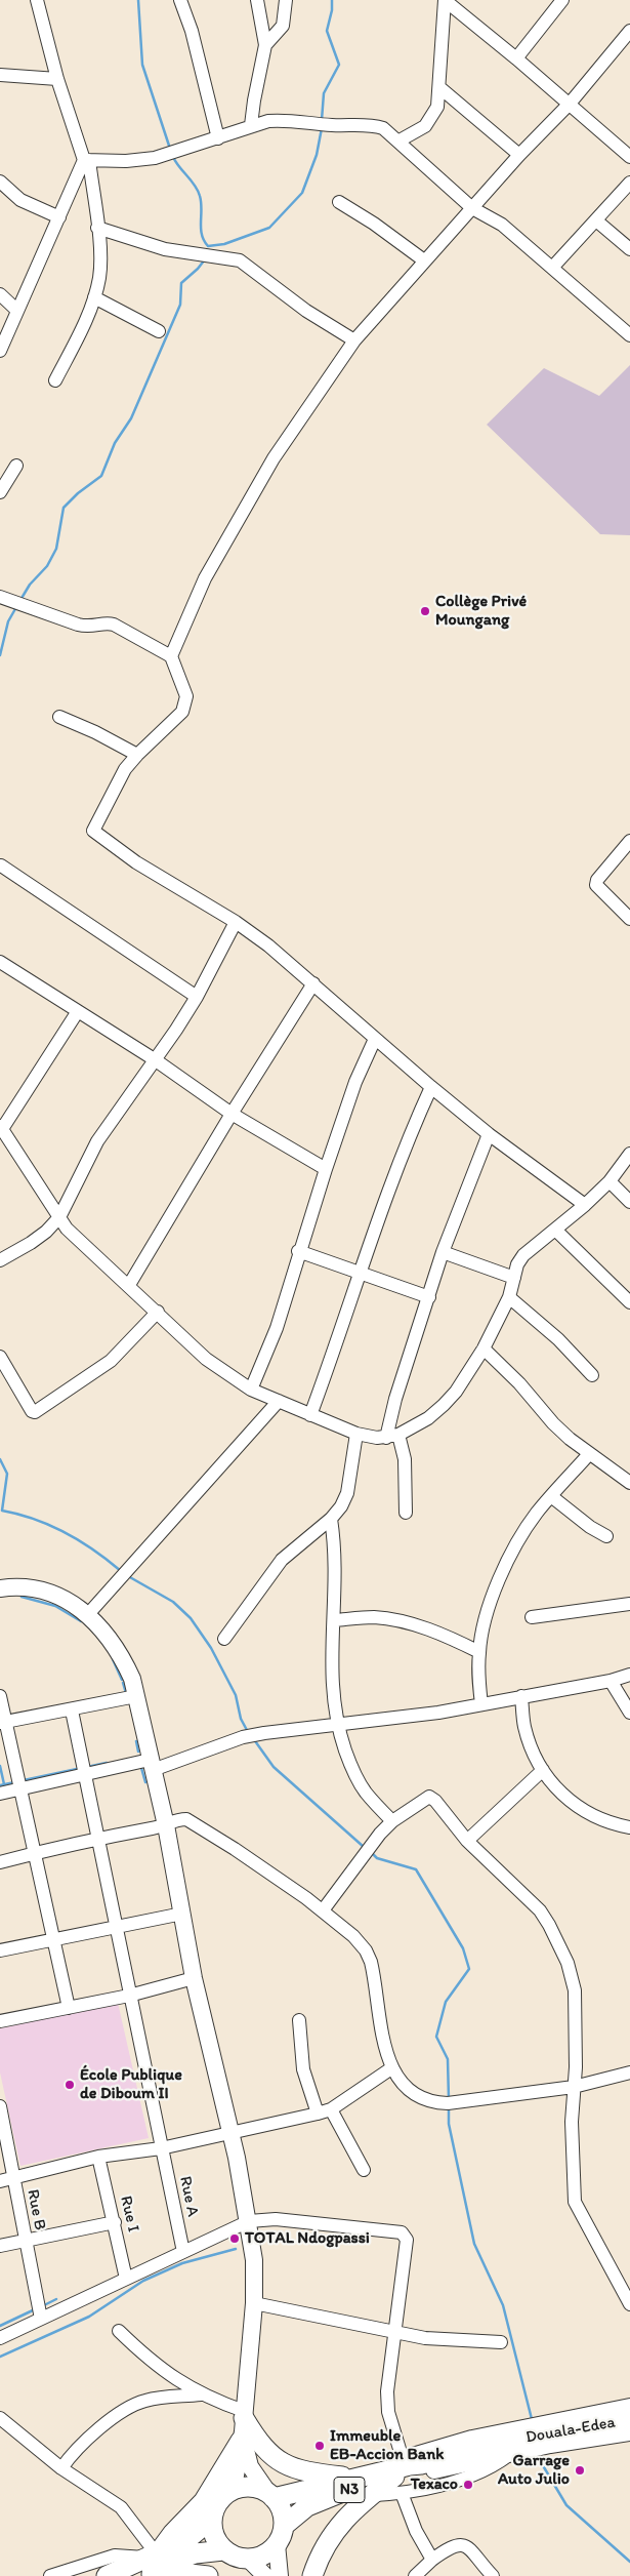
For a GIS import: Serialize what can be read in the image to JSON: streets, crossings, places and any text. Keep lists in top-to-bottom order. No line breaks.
{"streets":{"highway":["Douala-Edea","N3"],"street":["Rue A","Rue B","Rue I"]},"crossings":[["Douala-Edea","N3"]],"places":["Collège Privé Moungang","École Publique de Diboum II","TOTAL Ndogpassi","Immeuble EB-Accion Bank","Garrage Auto Julio","Texaco"]}
